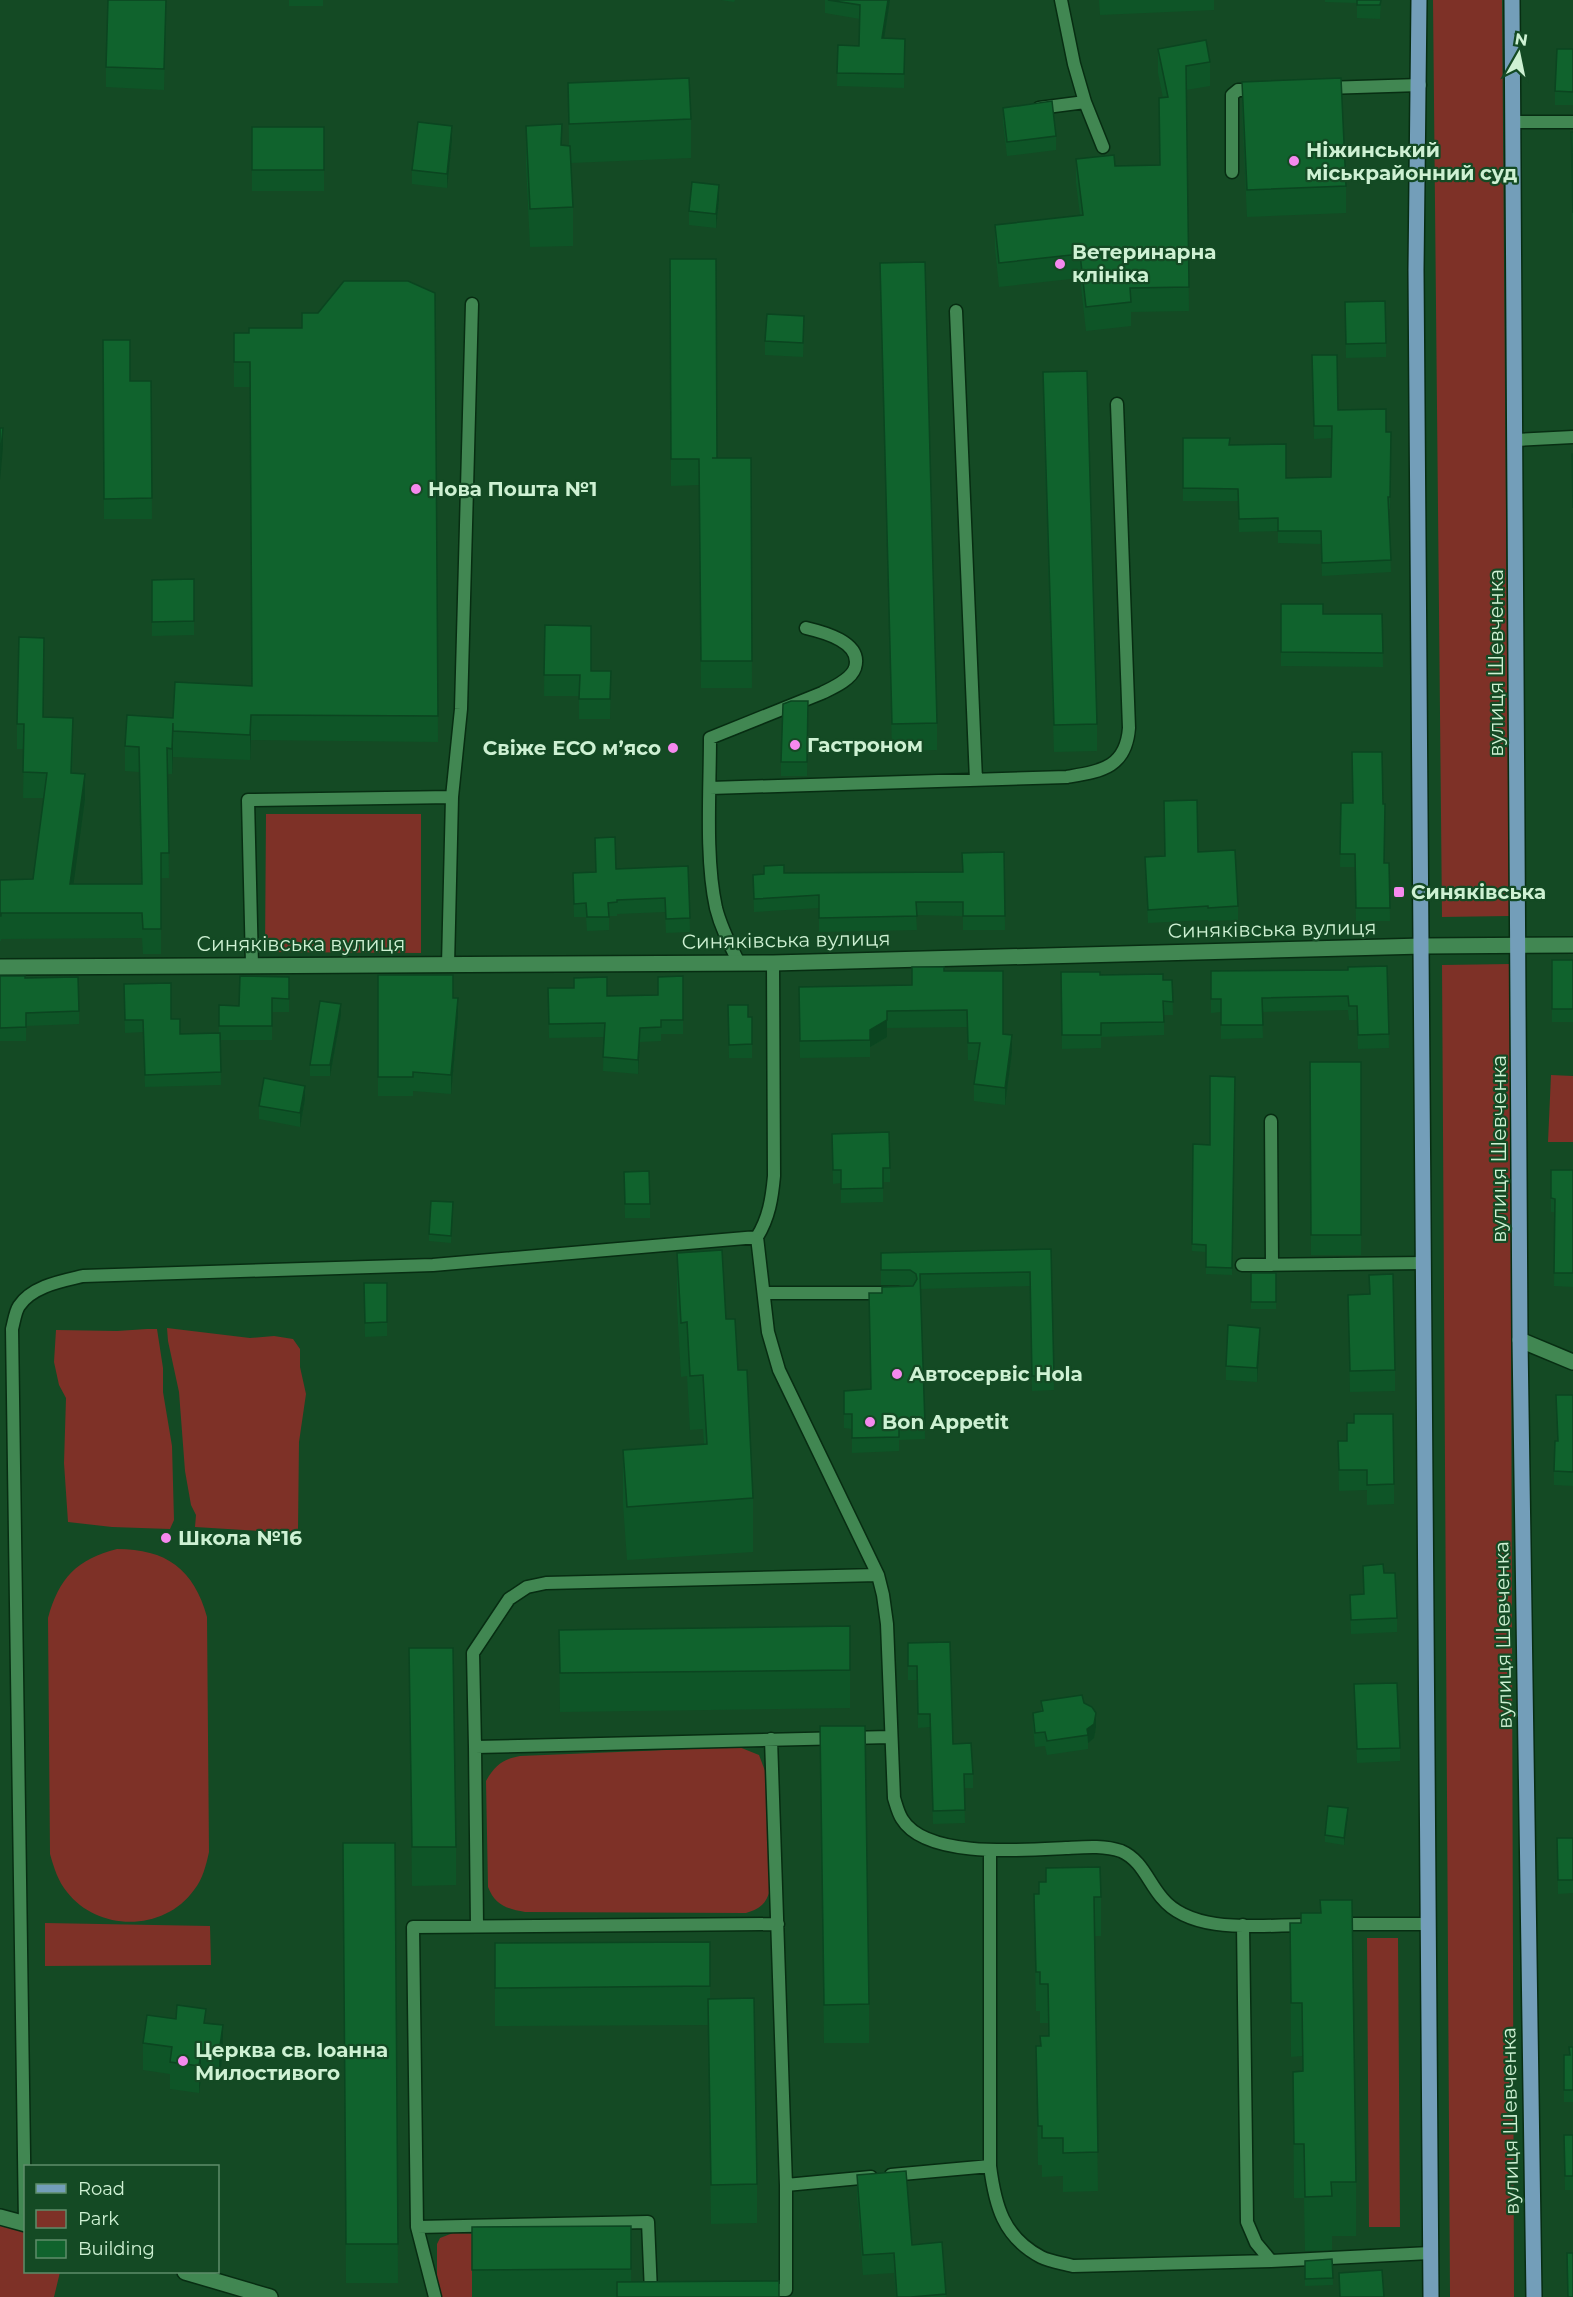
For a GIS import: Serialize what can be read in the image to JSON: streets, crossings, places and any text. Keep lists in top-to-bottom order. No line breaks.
{"streets":{"main road":["вулиця Шевченка"],"street":["Синяківська вулиця"]},"crossings":[["вулиця Шевченка","Синяківська вулиця"]],"places":{"other":["Ніжинський міськрайонний суд","Ветеринарна клініка","Нова Пошта №1","Гастроном","Свіже ECO м’ясо","Автосервіс Hola","Bon Appetit","Школа №16","Церква св. Іоанна Милостивого"],"transit":["Синяківська"]},"legend":["Road","Park","Building"],"north":"top"}
